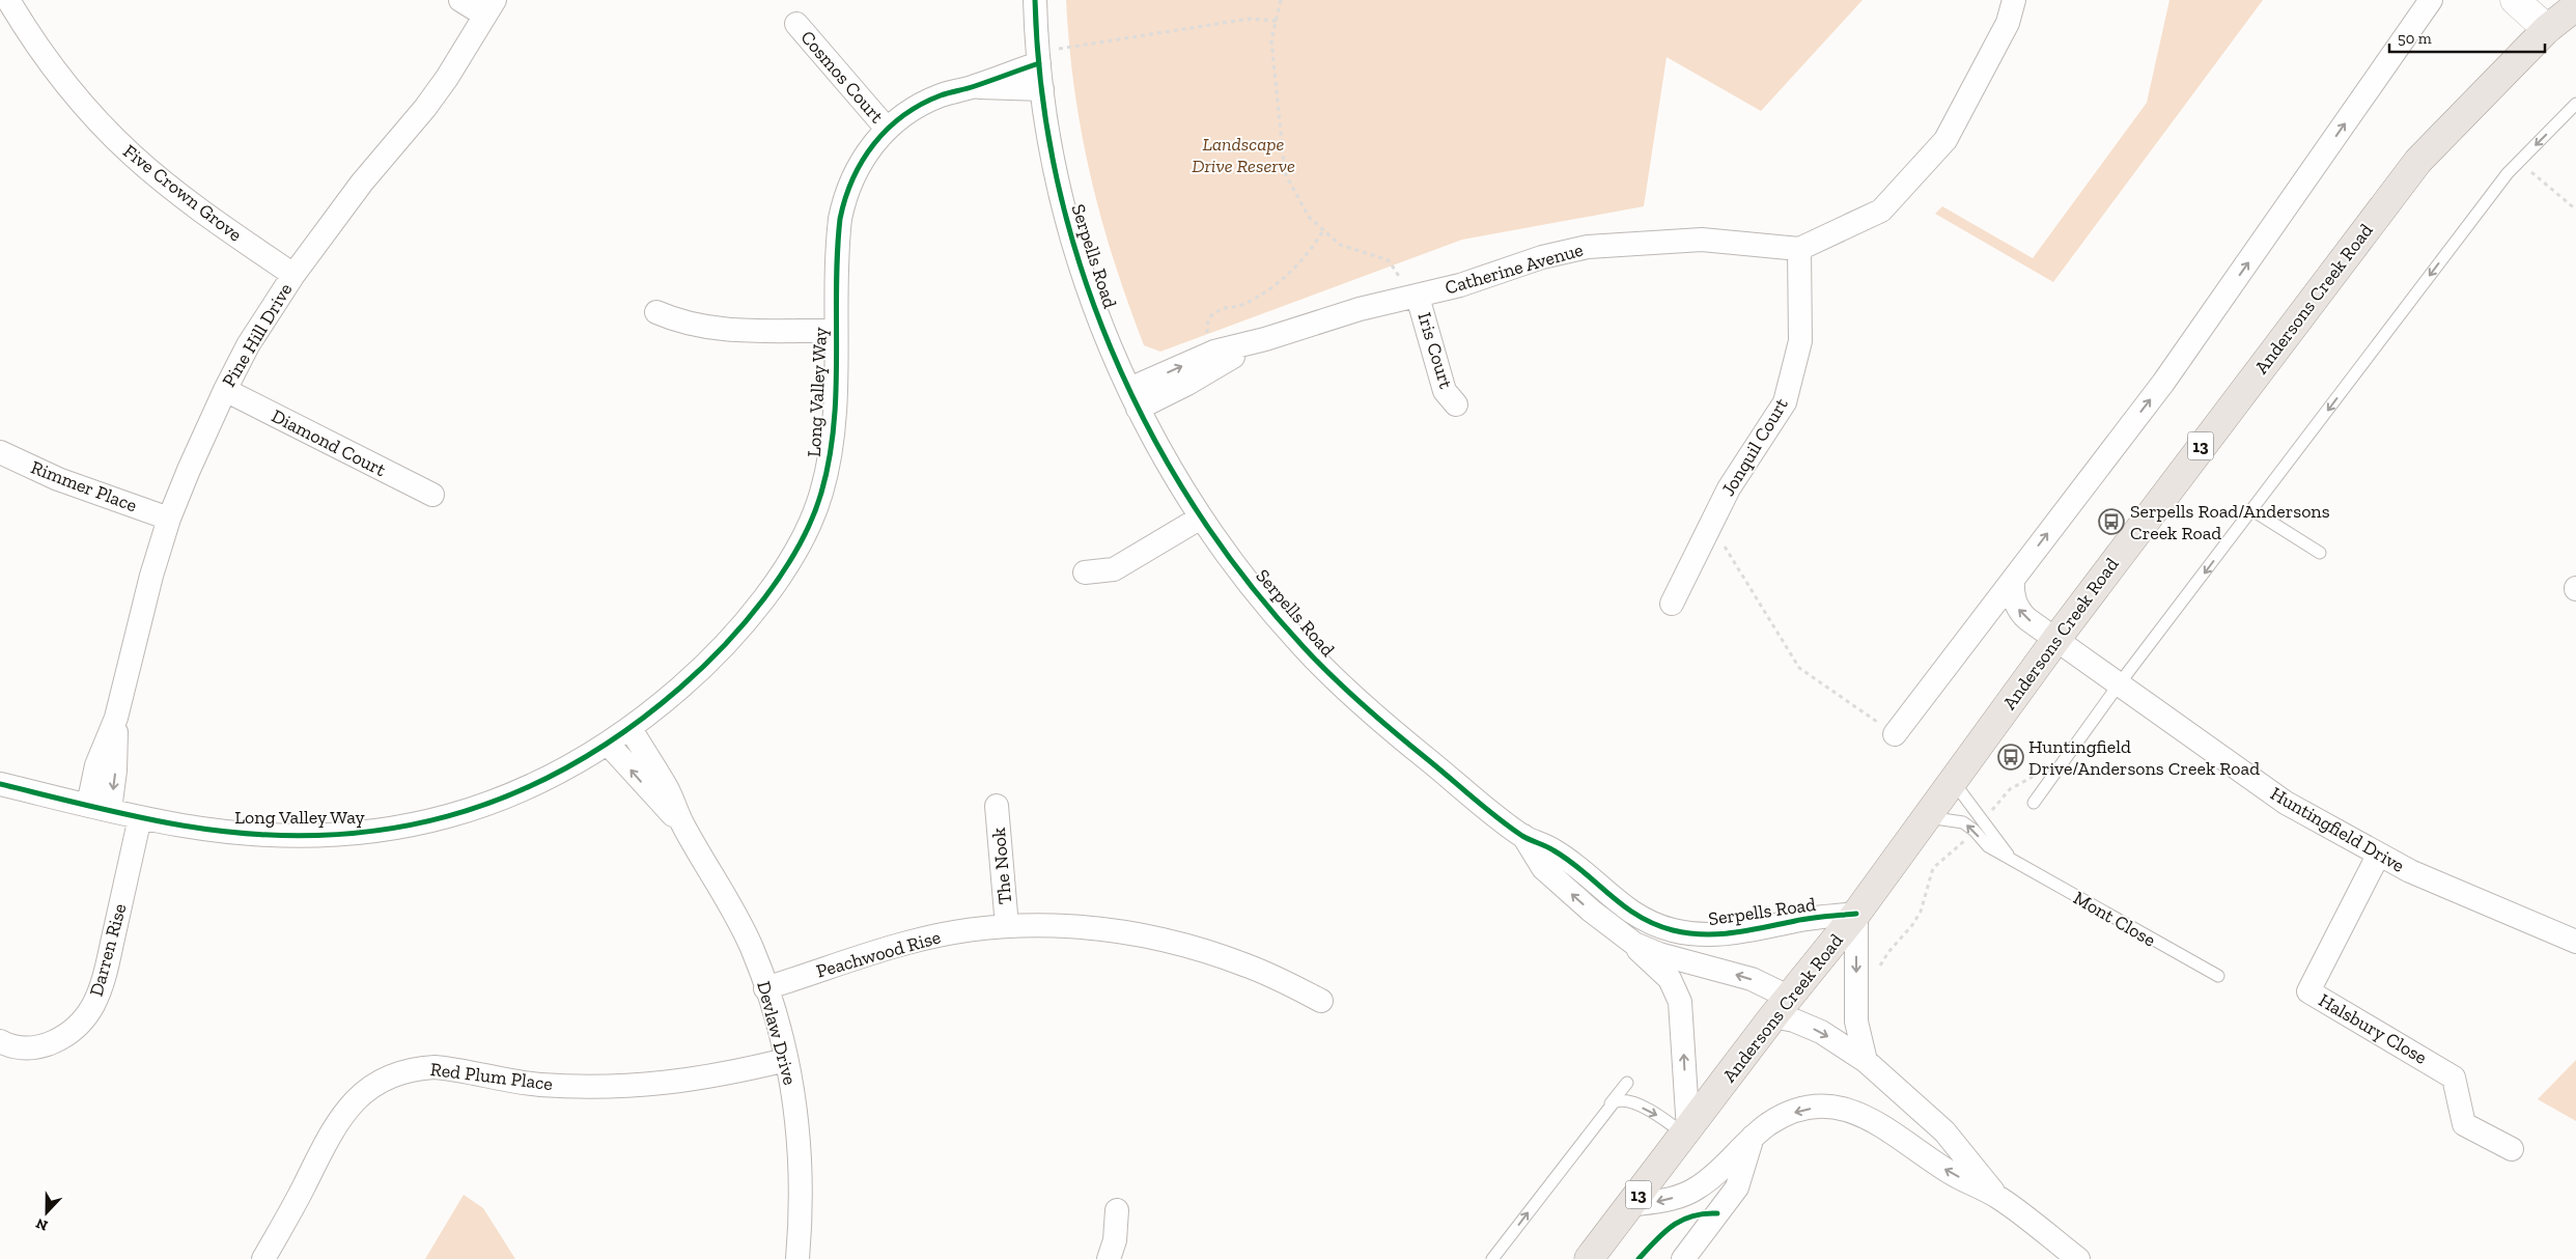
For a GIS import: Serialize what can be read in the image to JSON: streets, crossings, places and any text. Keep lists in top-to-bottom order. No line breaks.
{"streets":{"main road":["Andersons Creek Road","13"],"street":["Cosmos Court","Five Crown Grove","Serpells Road","Catherine Avenue","Pine Hill Drive","Iris Court","Long Valley Way","Diamond Court","Jonquil Court","Rimmer Place","Huntingfield Drive","The Nook","Darren Rise","Peachwood Rise","Halsbury Close","Devlaw Drive","Red Plum Place"],"lane":["Mont Close"]},"crossings":[["Cosmos Court","Long Valley Way"],["Five Crown Grove","Pine Hill Drive"],["Serpells Road","Catherine Avenue"],["Serpells Road","Andersons Creek Road"],["Serpells Road","Long Valley Way"],["Catherine Avenue","Iris Court"],["Catherine Avenue","Jonquil Court"],["Andersons Creek Road","Huntingfield Drive"],["Andersons Creek Road","Mont Close"],["Pine Hill Drive","Long Valley Way"],["Pine Hill Drive","Diamond Court"],["Pine Hill Drive","Rimmer Place"],["Long Valley Way","Darren Rise"],["Long Valley Way","Devlaw Drive"],["Huntingfield Drive","Halsbury Close"],["The Nook","Peachwood Rise"],["Peachwood Rise","Devlaw Drive"],["Devlaw Drive","Red Plum Place"]],"parks":["Landscape Drive Reserve"],"places":{"bus stop":["Serpells Road/Andersons Creek Road","Huntingfield Drive/Andersons Creek Road"]},"scale_bar":"50 m","north":"bottom"}
